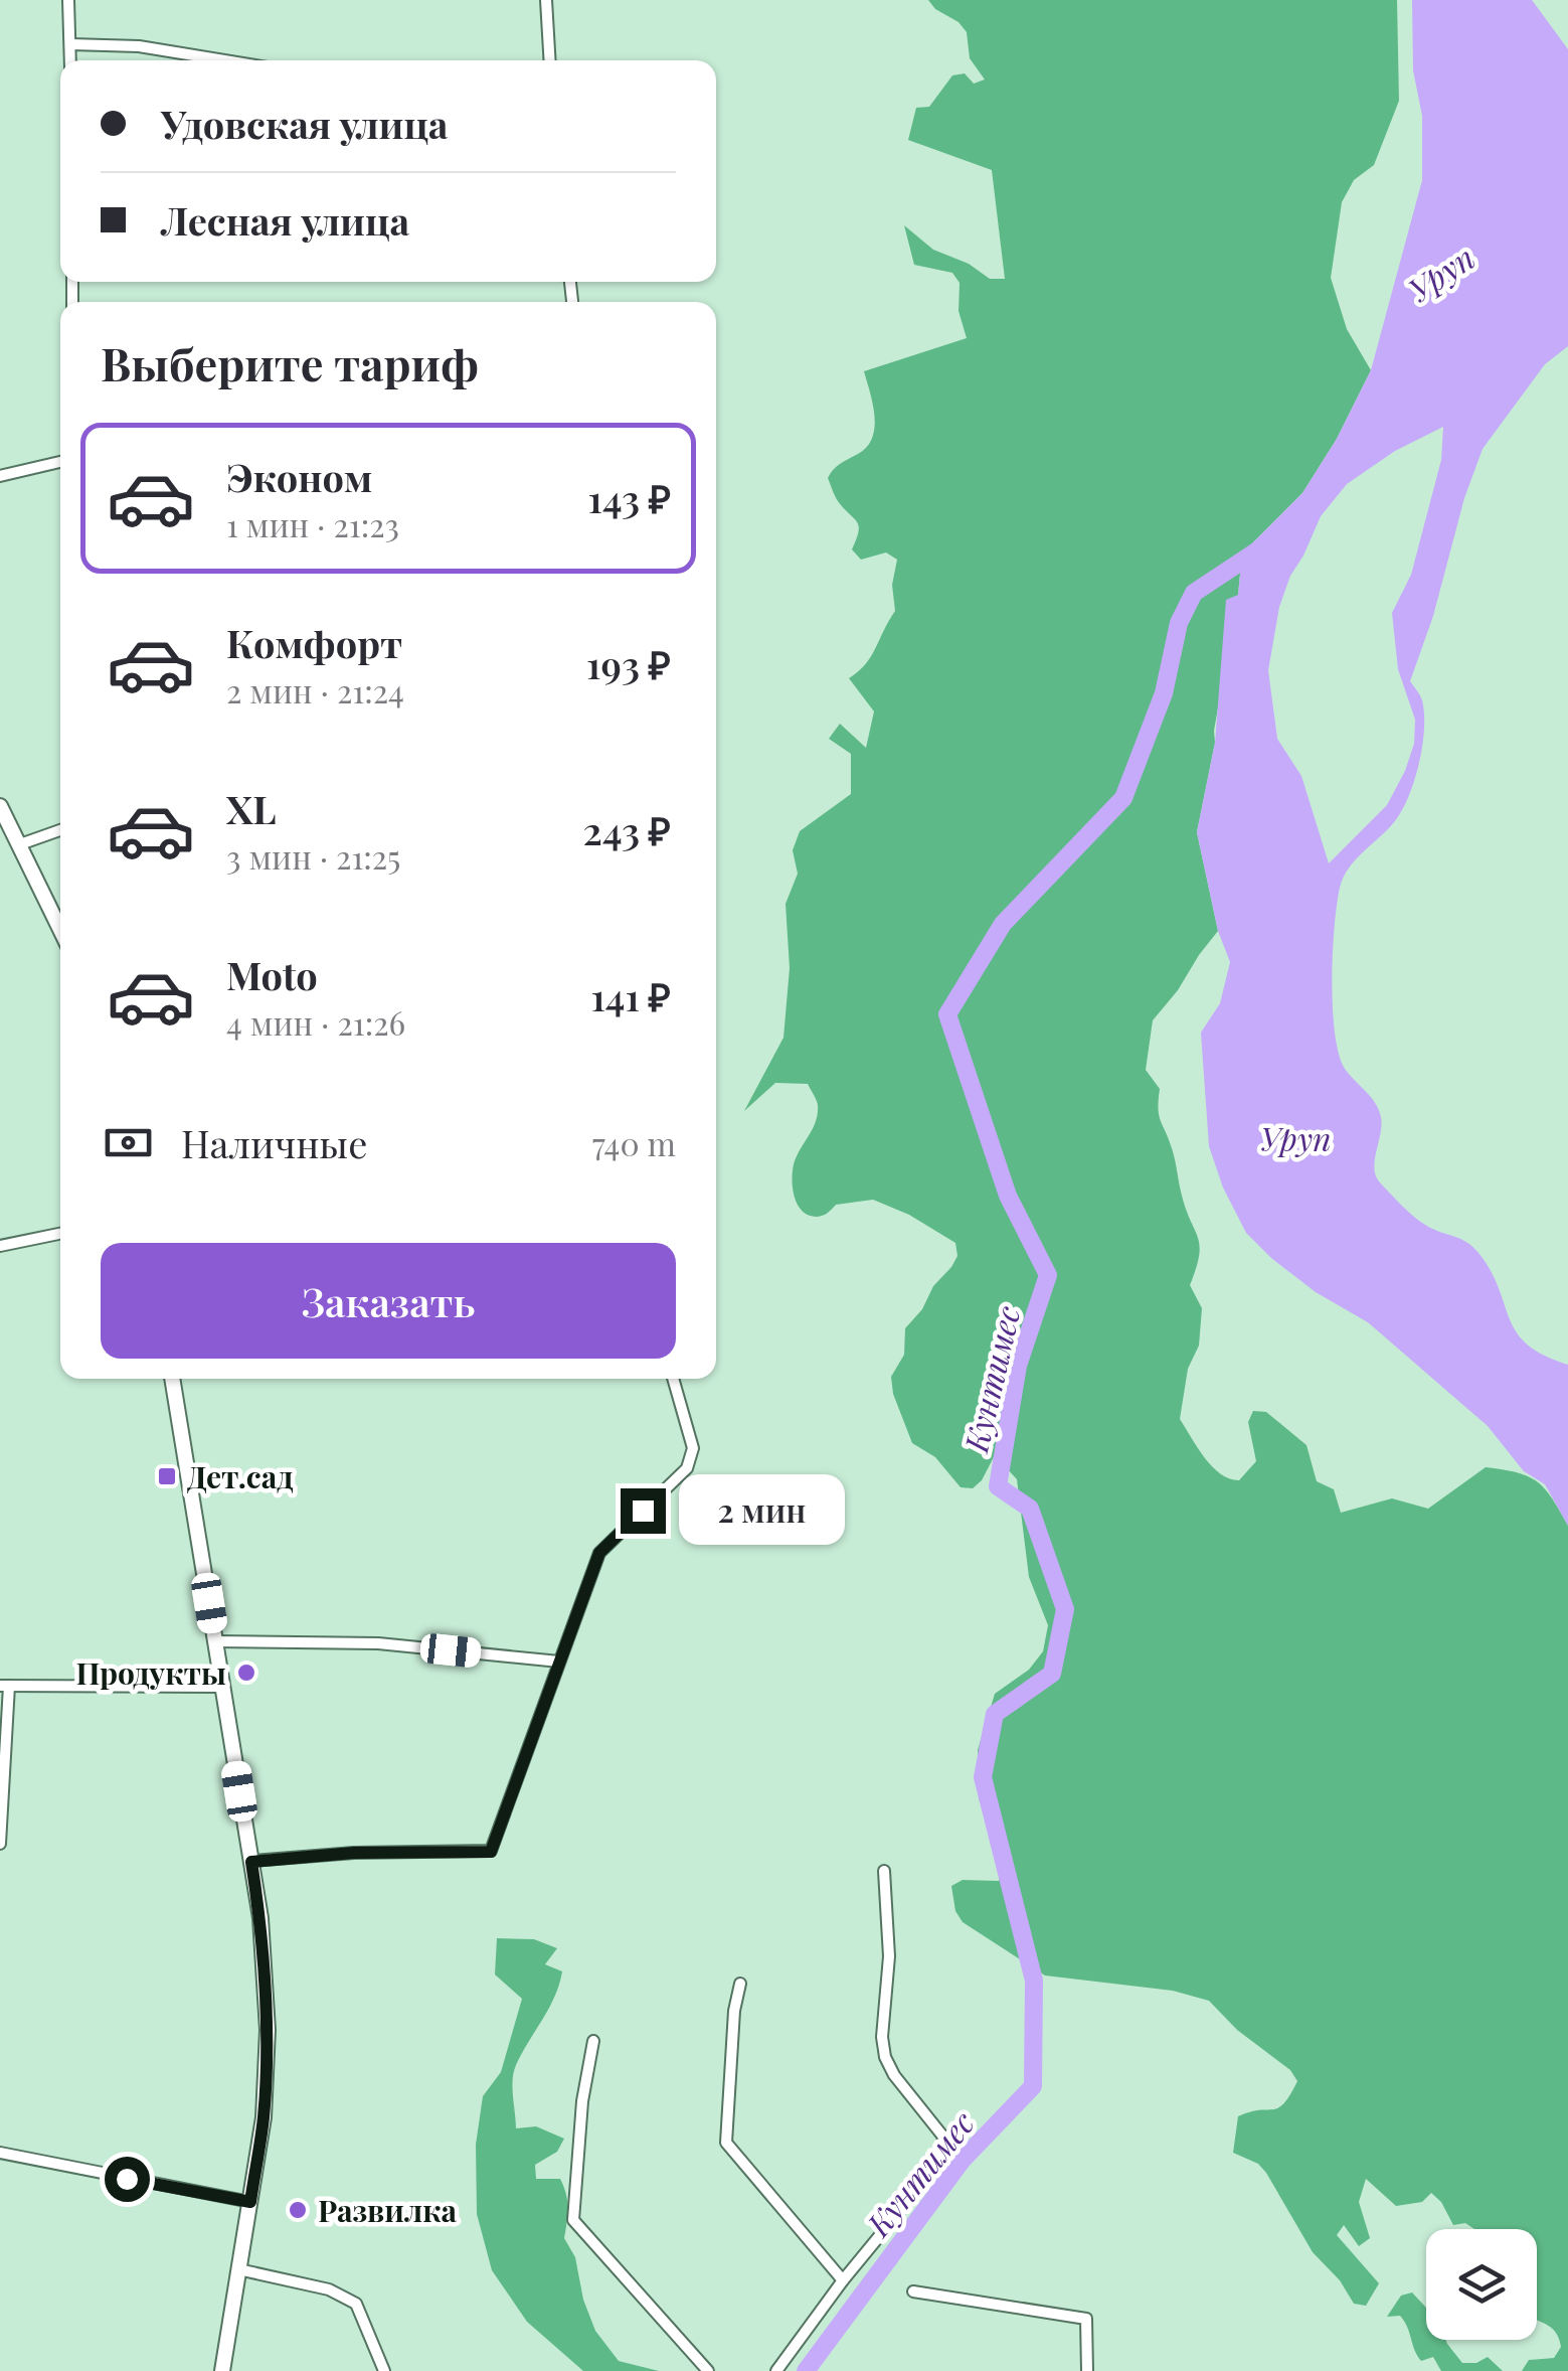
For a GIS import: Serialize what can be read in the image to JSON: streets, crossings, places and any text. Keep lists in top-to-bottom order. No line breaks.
{"water":["Уруп","Кунтимес"],"places":{"transit":["Дет.сад"],"other":["Продукты","Развилка"]},"page":{"banner":["Удовская улица","Лесная улица"],"heading":"Выберите тариф","list":[{"name":"Эконом","note":"1 мин · 21:23","value":"143 ₽"},{"name":"Комфорт","note":"2 мин · 21:24","value":"193 ₽"},{"name":"XL","note":"3 мин · 21:25","value":"243 ₽"},{"name":"Moto","note":"4 мин · 21:26","value":"141 ₽"}],"pay":["Наличные","740 m"],"buttons":"Заказать","bubble":"2 мин"}}
